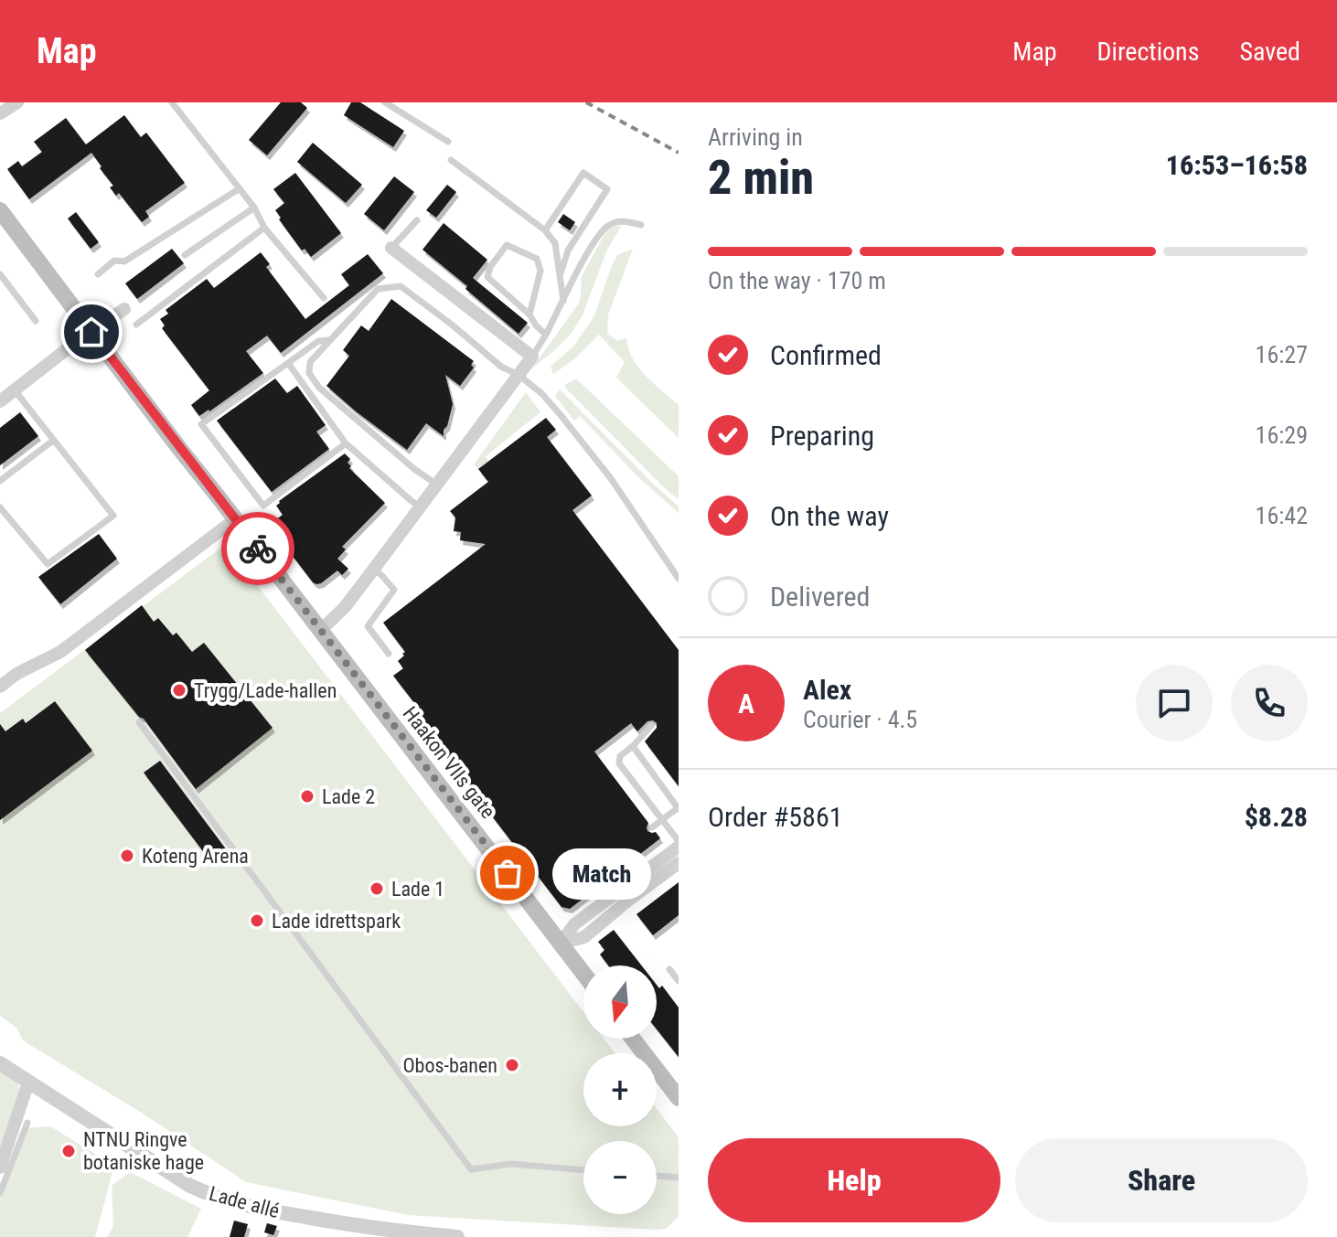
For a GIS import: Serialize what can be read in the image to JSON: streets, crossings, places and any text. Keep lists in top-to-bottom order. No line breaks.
{"streets":{"main road":["Haakon VIIs gate"],"street":["Lade allé"]},"places":["Trygg/Lade-hallen","Lade 2","Koteng Arena","Match","Lade 1","Lade idrettspark","Obos-banen","NTNU Ringve botaniske hage"],"north":"bottom","page":{"header":"Map","nav":["Map","Directions","Saved"],"heading":["2 min","Arriving in","16:53–16:58"],"panel":["Alex","Courier · 4.5","Order #5861","$8.28"],"bar":"On the way · 170 m","list":[["Confirmed","16:27"],["Preparing","16:29"],["On the way","16:42"],"Delivered"],"round":"A","bubble":"Match","map_buttons":["+","−"],"buttons":["Help","Share"]}}
